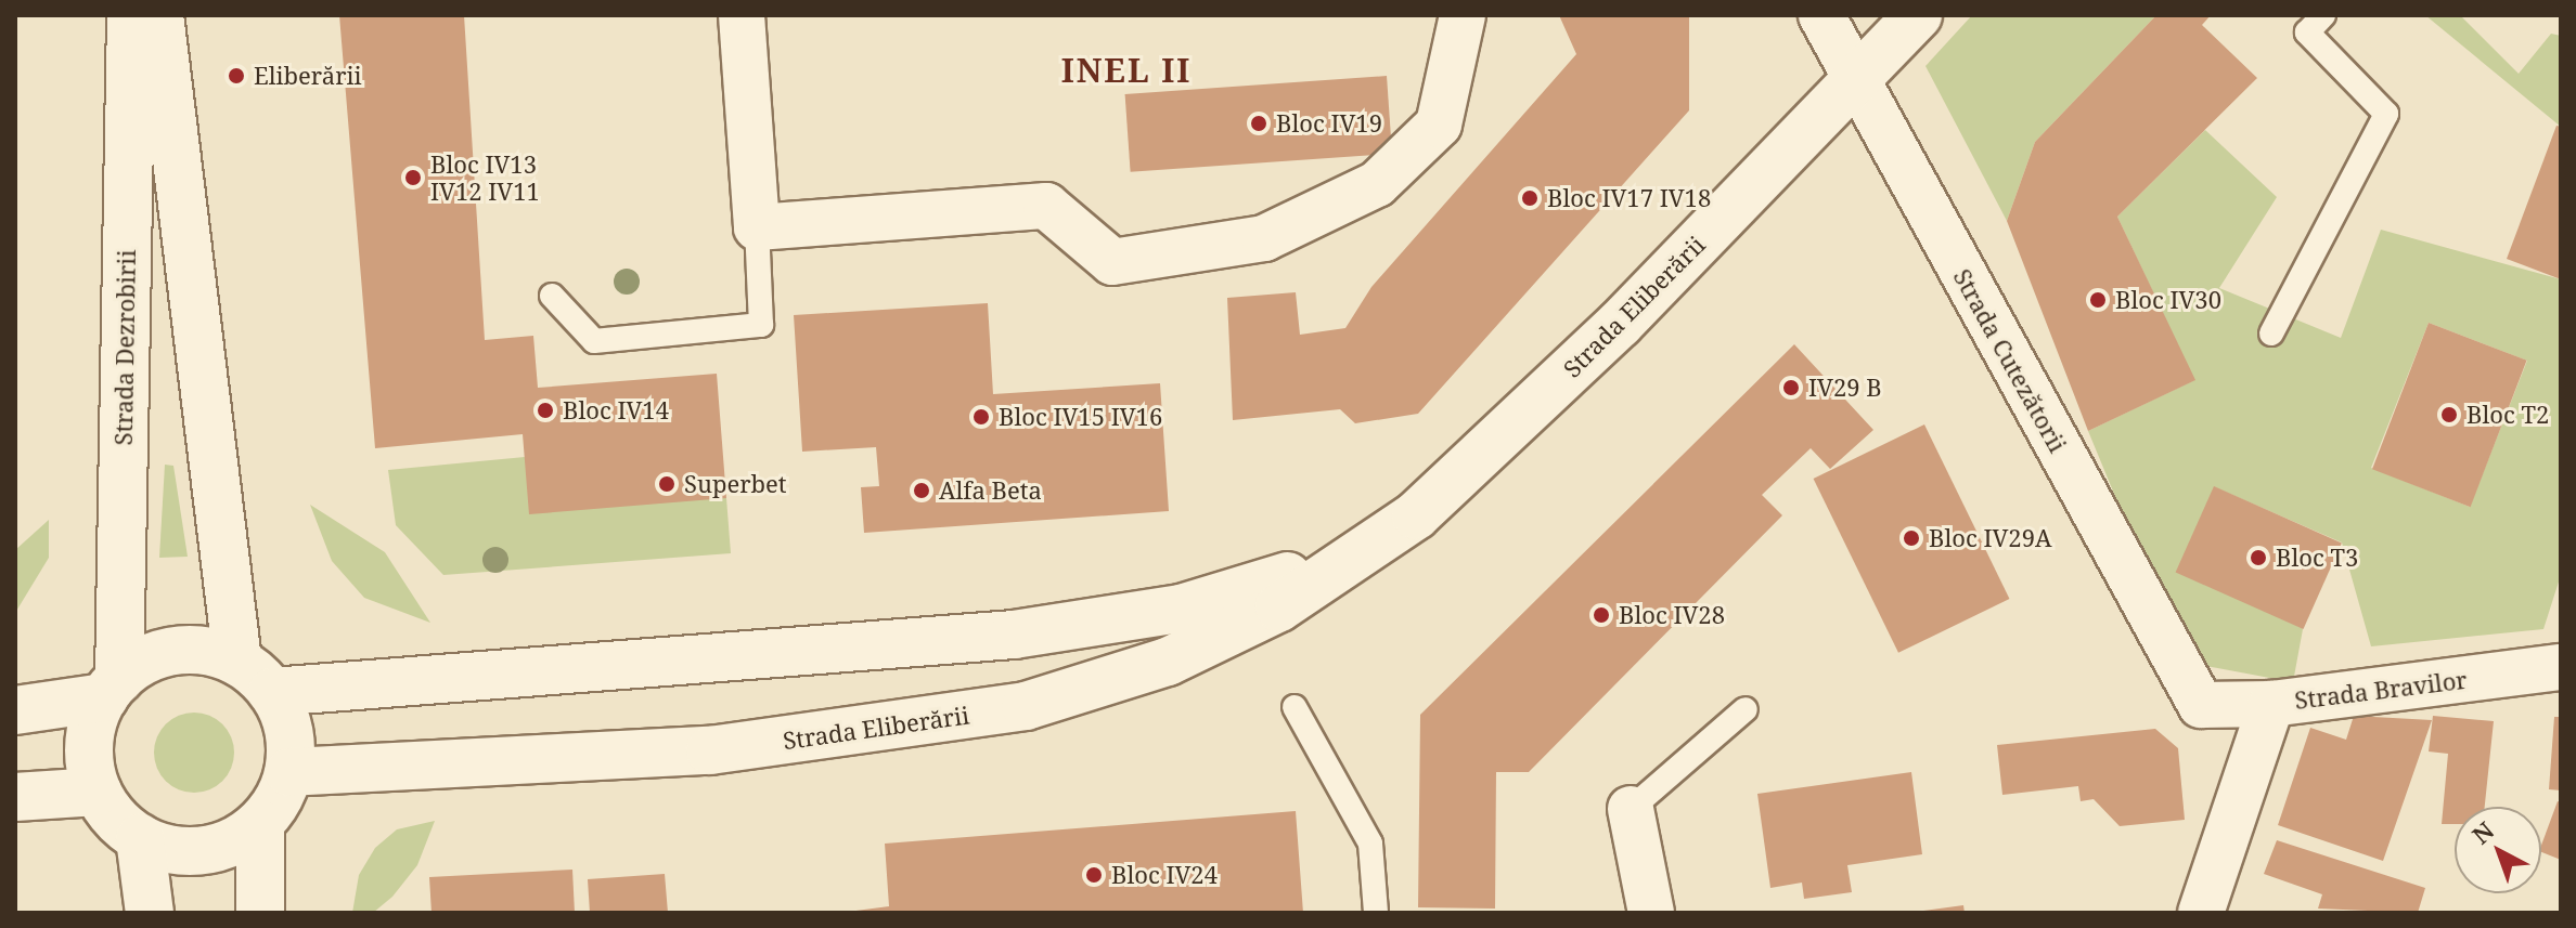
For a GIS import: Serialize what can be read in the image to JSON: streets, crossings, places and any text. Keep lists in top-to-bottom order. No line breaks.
{"streets":{"street":["Strada Eliberării","Strada Dezrobirii","Strada Cutezătorii","Strada Bravilor"]},"crossings":[["Strada Eliberării","Strada Dezrobirii"],["Strada Eliberării","Strada Cutezătorii"],["Strada Cutezătorii","Strada Bravilor"]],"districts":["INEL II"],"places":["Eliberării","Bloc IV19","Bloc IV13 IV12 IV11","Bloc IV17 IV18","Bloc IV30","IV29 B","Bloc IV14","Bloc T2","Bloc IV15 IV16","Superbet","Alfa Beta","Bloc IV29A","Bloc T3","Bloc IV28","Bloc IV24"],"north":"top left"}
